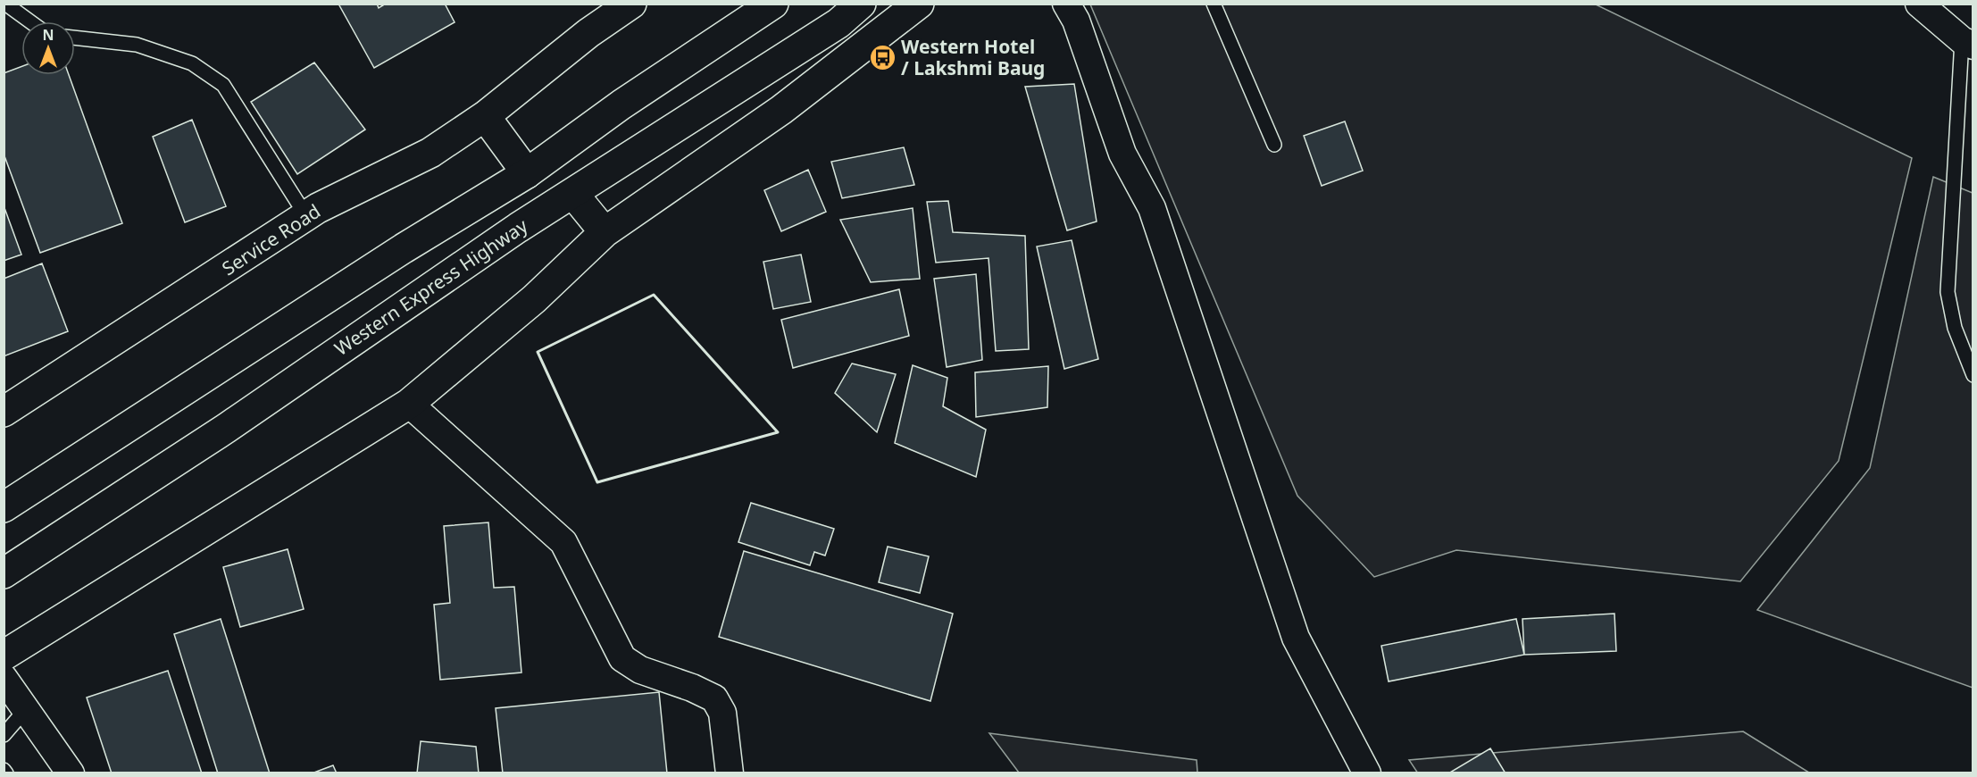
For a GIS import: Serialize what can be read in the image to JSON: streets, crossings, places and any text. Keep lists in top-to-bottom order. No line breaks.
{"streets":{"main road":["Service Road","Western Express Highway"]},"places":{"bus stop":["Western Hotel / Lakshmi Baug"]},"north":"top"}
